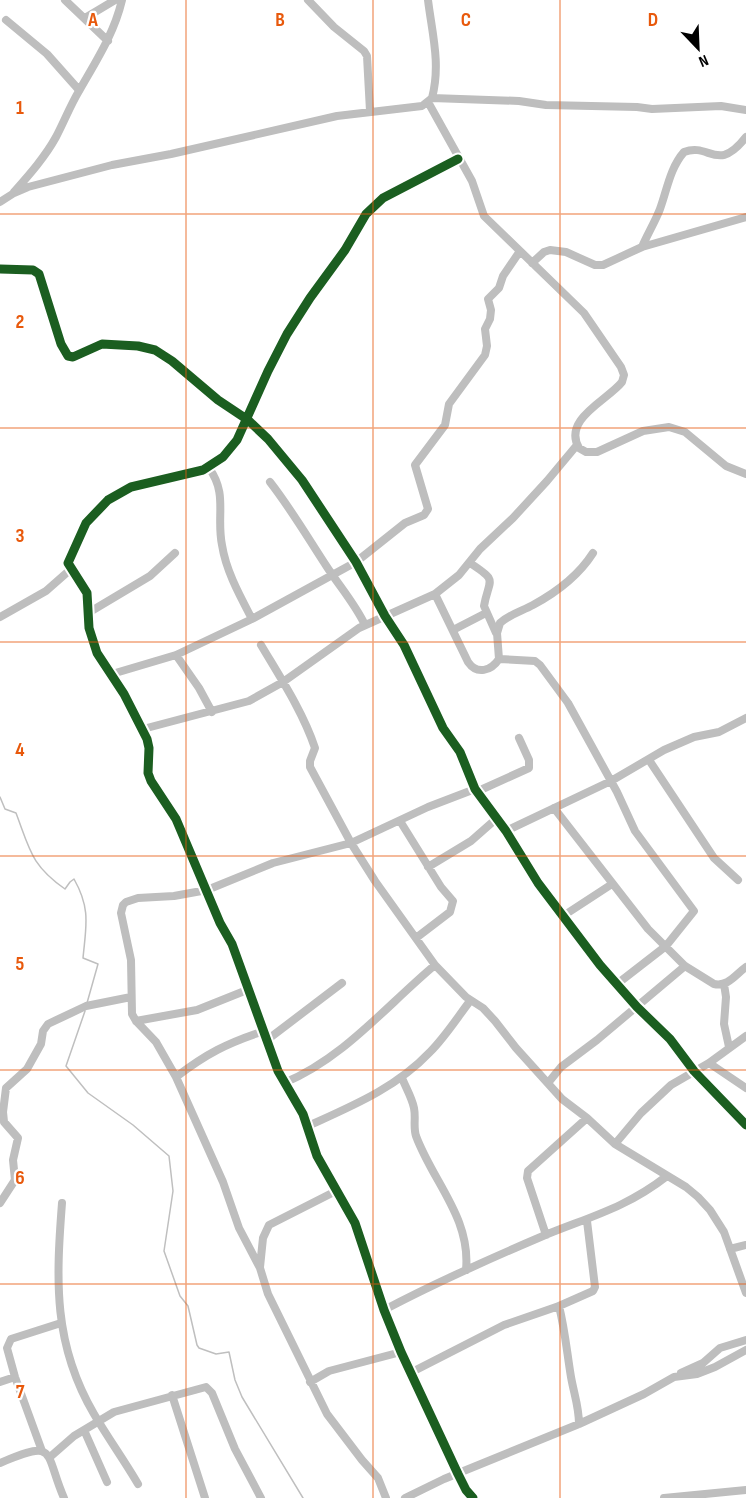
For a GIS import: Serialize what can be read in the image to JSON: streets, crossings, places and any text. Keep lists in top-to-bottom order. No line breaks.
{"north":"bottom right","grid":{"columns":["A","B","C","D"],"rows":["1","2","3","4","5","6","7"]}}
